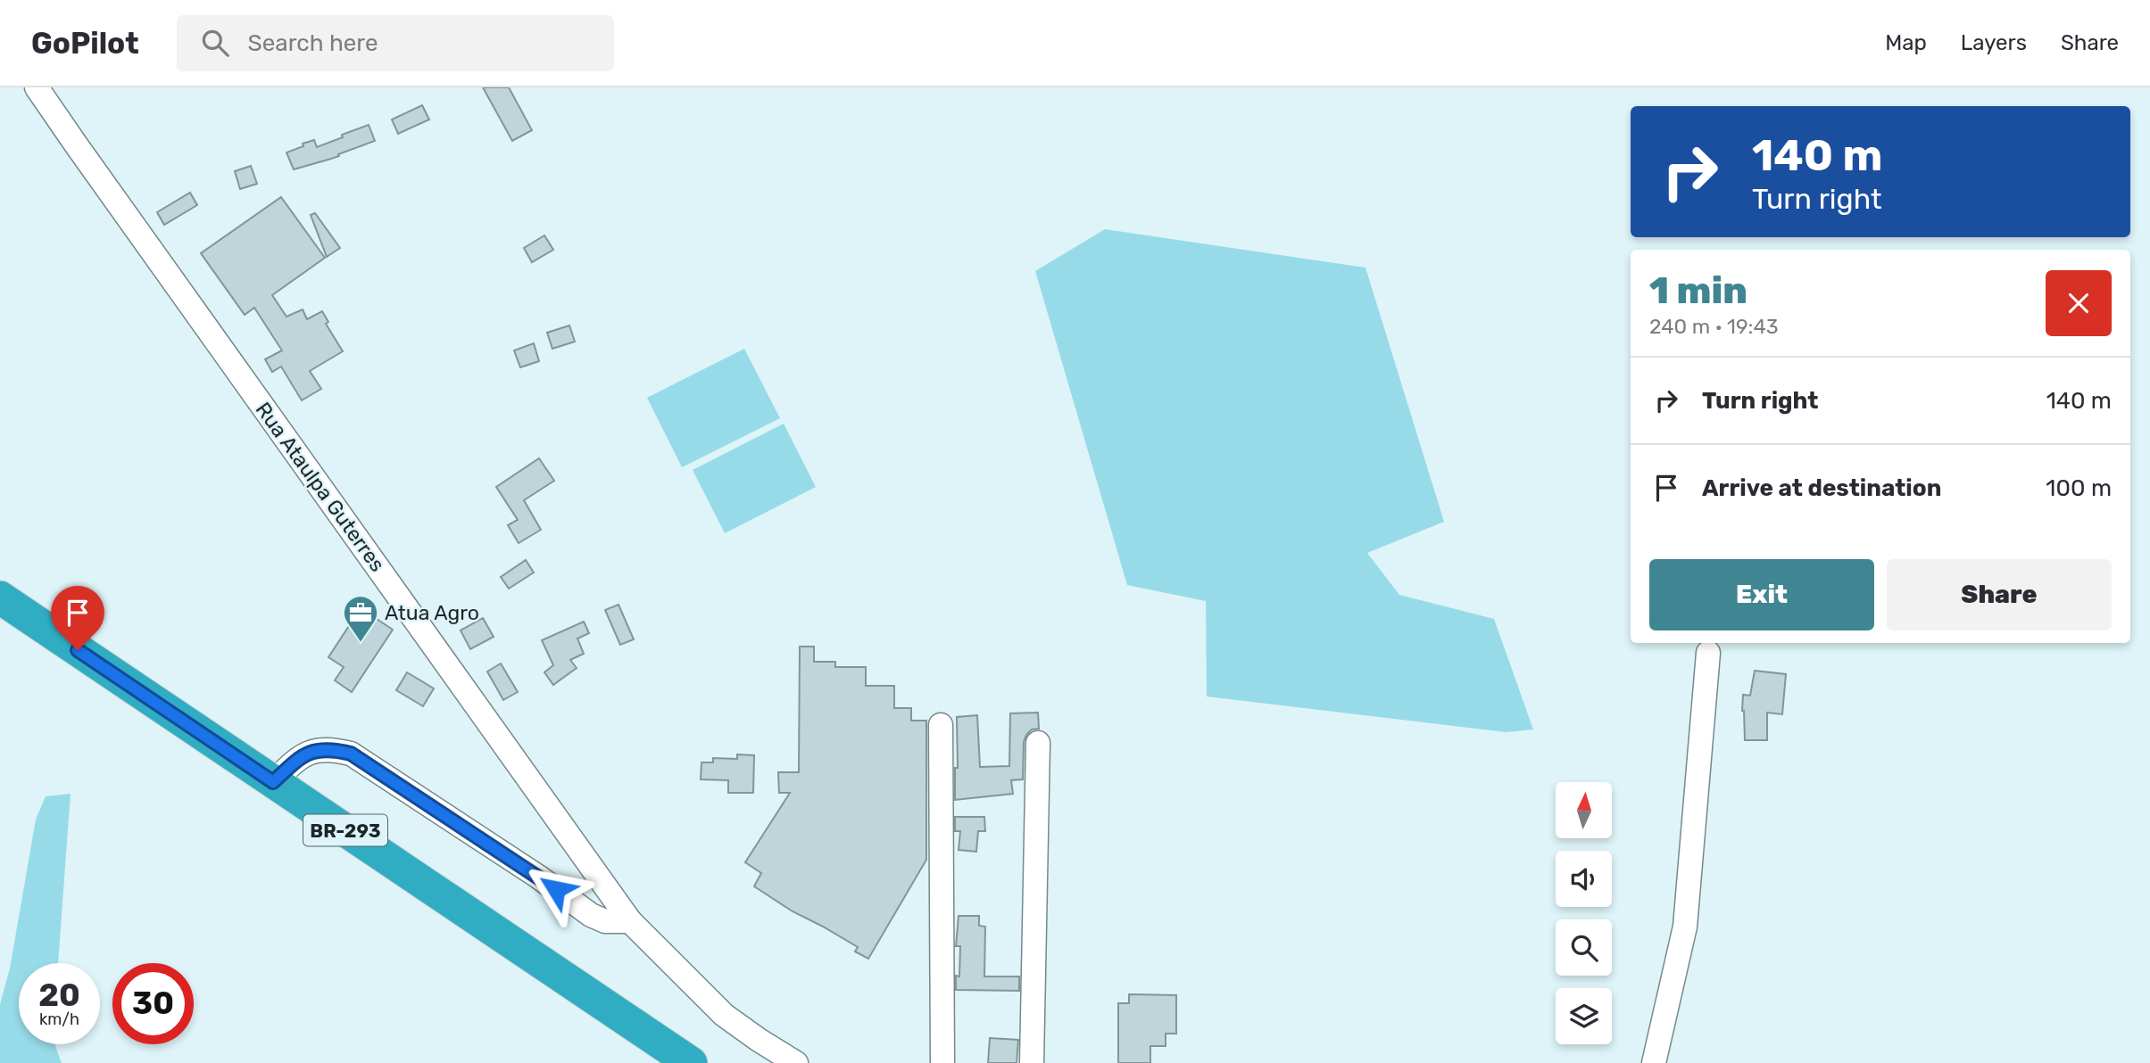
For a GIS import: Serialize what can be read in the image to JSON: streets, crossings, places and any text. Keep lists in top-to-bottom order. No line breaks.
{"streets":{"highway":["BR-293"],"street":["Rua Ataulpa Guterres"]},"places":{"office":["Atua Agro"]},"north":"top","page":{"header":"GoPilot","search":"Search here","nav":["Map","Layers","Share"],"turn":["140 m","Turn right"],"heading":["1 min","240 m · 19:43"],"list":[{"name":"Turn right","value":"140 m"},{"name":"Arrive at destination","value":"100 m"}],"buttons":["Exit","Share"],"speed":"20 km/h","limit":"30"}}
